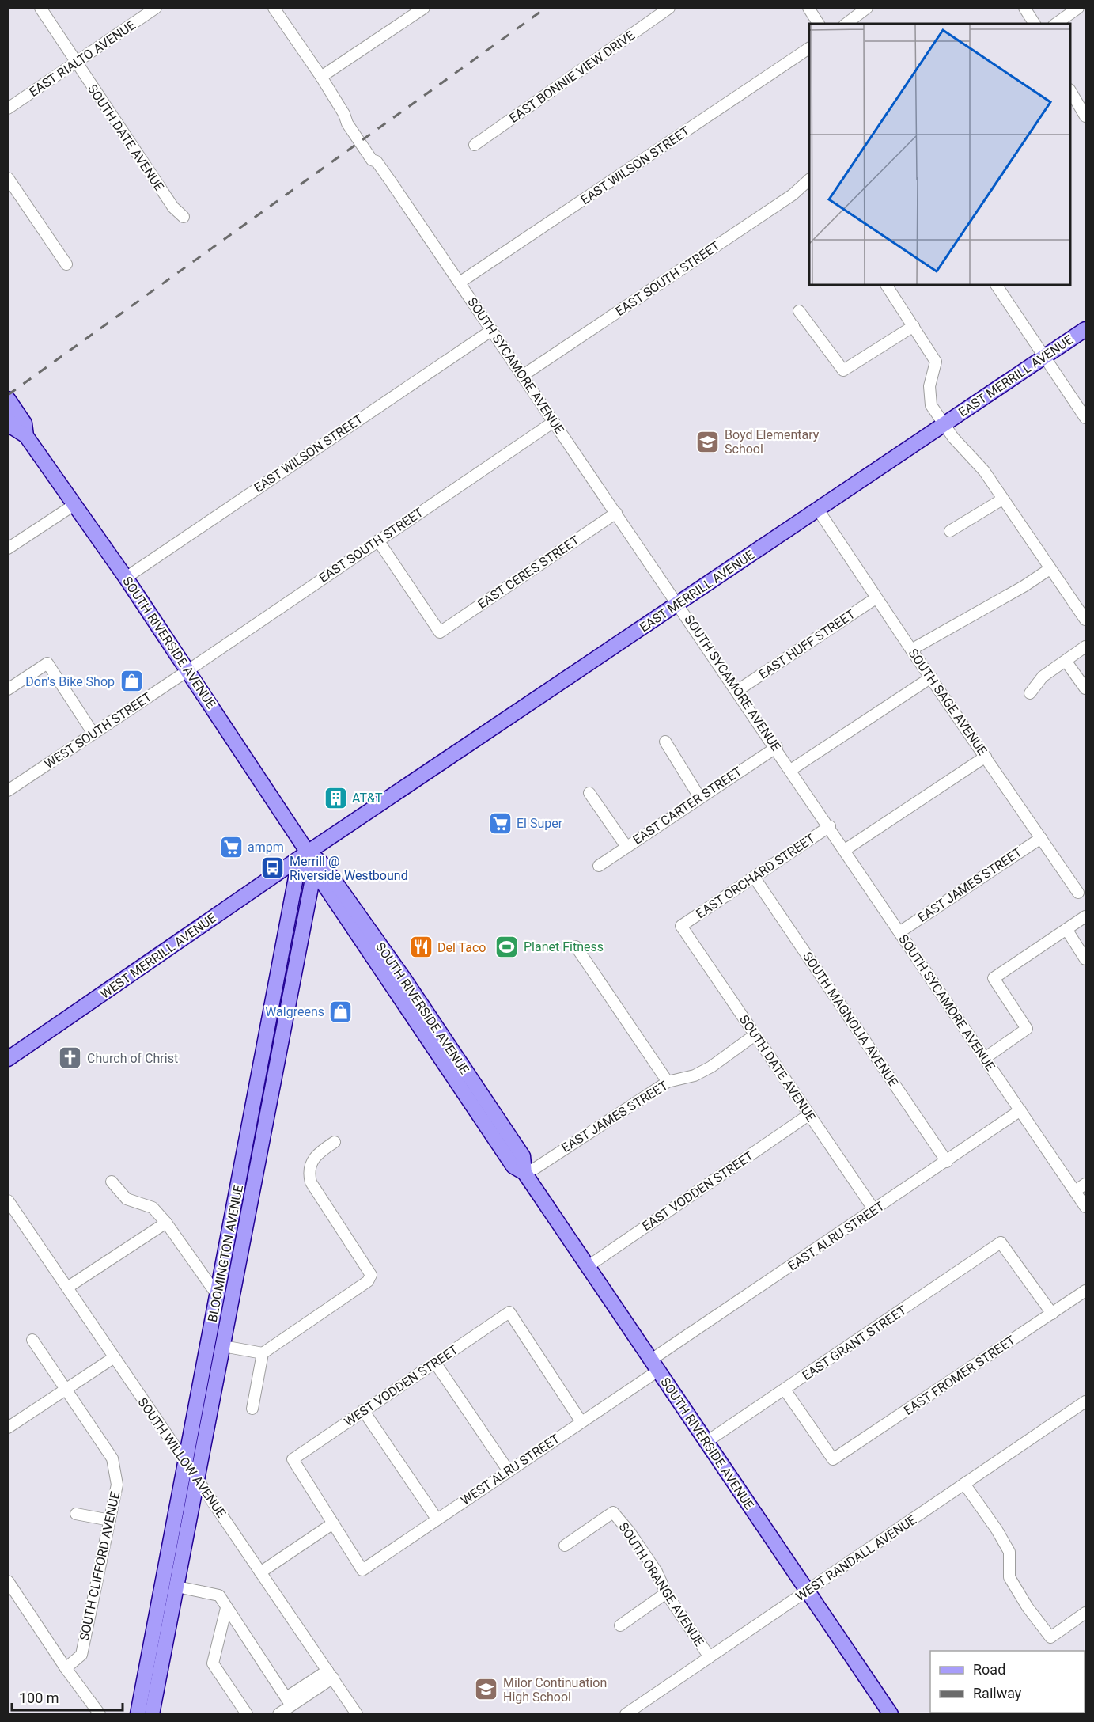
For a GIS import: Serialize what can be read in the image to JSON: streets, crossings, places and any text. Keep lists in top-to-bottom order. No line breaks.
{"streets":{"main road":["EAST MERRILL AVENUE","SOUTH RIVERSIDE AVENUE","WEST MERRILL AVENUE","BLOOMINGTON AVENUE"],"street":["EAST RIALTO AVENUE","EAST BONNIE VIEW DRIVE","SOUTH DATE AVENUE","EAST WILSON STREET","EAST SOUTH STREET","SOUTH SYCAMORE AVENUE","EAST CERES STREET","EAST HUFF STREET","SOUTH SAGE AVENUE","WEST SOUTH STREET","EAST CARTER STREET","EAST ORCHARD STREET","EAST JAMES STREET","SOUTH MAGNOLIA AVENUE","EAST VODDEN STREET","EAST ALRU STREET","EAST GRANT STREET","EAST FROMER STREET","WEST VODDEN STREET","SOUTH WILLOW AVENUE","WEST ALRU STREET","WEST RANDALL AVENUE","SOUTH CLIFFORD AVENUE","SOUTH ORANGE AVENUE"]},"crossings":[["EAST RIALTO AVENUE","SOUTH DATE AVENUE"],["SOUTH DATE AVENUE","EAST ORCHARD STREET"],["SOUTH DATE AVENUE","EAST JAMES STREET"],["SOUTH DATE AVENUE","EAST VODDEN STREET"],["SOUTH DATE AVENUE","EAST ALRU STREET"],["EAST WILSON STREET","SOUTH SYCAMORE AVENUE"],["EAST WILSON STREET","SOUTH RIVERSIDE AVENUE"],["EAST SOUTH STREET","SOUTH SYCAMORE AVENUE"],["EAST SOUTH STREET","EAST CERES STREET"],["EAST SOUTH STREET","SOUTH RIVERSIDE AVENUE"],["EAST SOUTH STREET","WEST SOUTH STREET"],["SOUTH SYCAMORE AVENUE","EAST MERRILL AVENUE"],["SOUTH SYCAMORE AVENUE","EAST CERES STREET"],["SOUTH SYCAMORE AVENUE","EAST HUFF STREET"],["SOUTH SYCAMORE AVENUE","EAST CARTER STREET"],["SOUTH SYCAMORE AVENUE","EAST ORCHARD STREET"],["SOUTH SYCAMORE AVENUE","EAST JAMES STREET"],["SOUTH SYCAMORE AVENUE","EAST ALRU STREET"],["EAST MERRILL AVENUE","SOUTH RIVERSIDE AVENUE"],["EAST MERRILL AVENUE","SOUTH SAGE AVENUE"],["EAST MERRILL AVENUE","WEST MERRILL AVENUE"],["EAST MERRILL AVENUE","BLOOMINGTON AVENUE"],["SOUTH RIVERSIDE AVENUE","WEST SOUTH STREET"],["SOUTH RIVERSIDE AVENUE","EAST JAMES STREET"],["SOUTH RIVERSIDE AVENUE","WEST MERRILL AVENUE"],["SOUTH RIVERSIDE AVENUE","EAST VODDEN STREET"],["SOUTH RIVERSIDE AVENUE","EAST ALRU STREET"],["SOUTH RIVERSIDE AVENUE","BLOOMINGTON AVENUE"],["SOUTH RIVERSIDE AVENUE","EAST GRANT STREET"],["SOUTH RIVERSIDE AVENUE","WEST ALRU STREET"],["SOUTH RIVERSIDE AVENUE","WEST RANDALL AVENUE"],["EAST HUFF STREET","SOUTH SAGE AVENUE"],["SOUTH SAGE AVENUE","EAST JAMES STREET"],["EAST ORCHARD STREET","SOUTH MAGNOLIA AVENUE"],["WEST MERRILL AVENUE","BLOOMINGTON AVENUE"],["SOUTH MAGNOLIA AVENUE","EAST ALRU STREET"],["EAST ALRU STREET","WEST ALRU STREET"],["BLOOMINGTON AVENUE","SOUTH WILLOW AVENUE"],["EAST GRANT STREET","EAST FROMER STREET"],["WEST VODDEN STREET","WEST ALRU STREET"],["WEST RANDALL AVENUE","SOUTH ORANGE AVENUE"]],"places":{"school or university":["Boyd Elementary School","Milor Continuation High School"],"shop":["Don's Bike Shop","Walgreens"],"building":["AT&T"],"supermarket":["El Super","ampm"],"bus stop":["Merrill @ Riverside Westbound"],"sports":["Planet Fitness"],"restaurant":["Del Taco"],"church":["Church of Christ"]},"legend":["Road","Railway"],"scale_bar":"100 m"}
